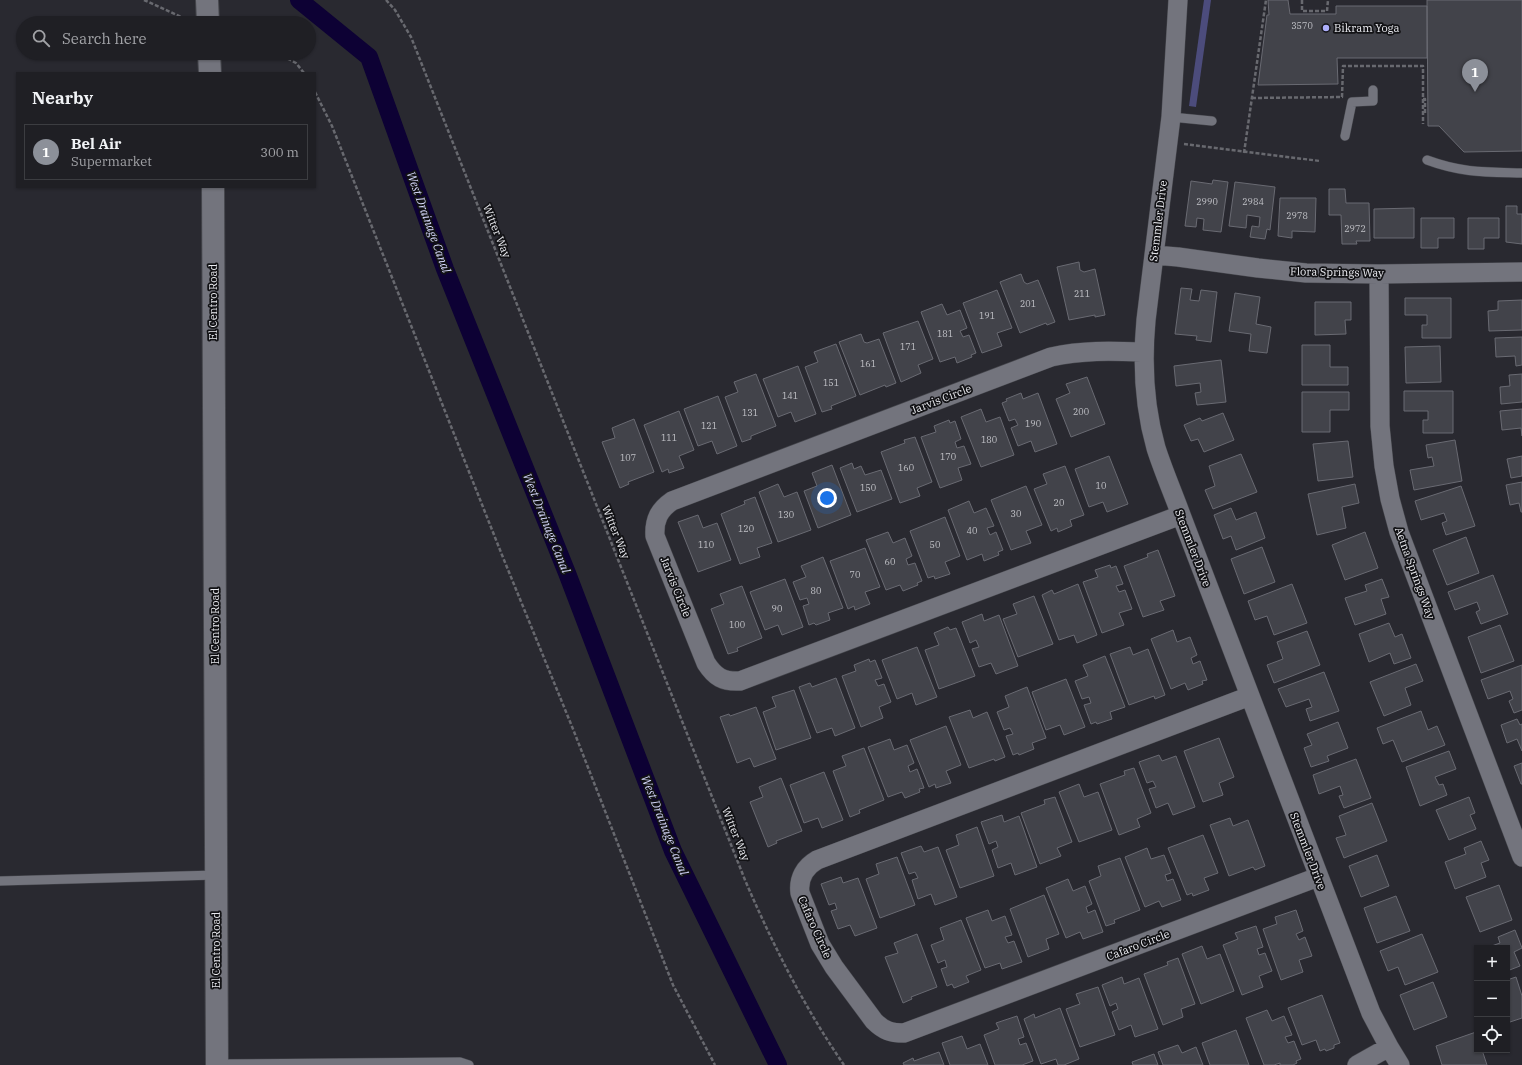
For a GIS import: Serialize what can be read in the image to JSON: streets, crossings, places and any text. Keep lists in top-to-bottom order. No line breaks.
{"streets":{"main road":["El Centro Road"],"street":["Stemmler Drive","Flora Springs Way","Jarvis Circle","Aetna Springs Way","Cafaro Circle"],"path":["Witter Way"]},"crossings":[["Stemmler Drive","Flora Springs Way"],["Stemmler Drive","Jarvis Circle"],["Stemmler Drive","Cafaro Circle"],["Flora Springs Way","Aetna Springs Way"]],"water":["West Drainage Canal"],"places":["Bikram Yoga"],"house_numbers":["3570","2990","2984","2978","2972","211","201","191","181","171","161","151","141","200","131","190","121","111","180","170","107","160","10","150","20","30","130","120","40","110","50","60","70","80","90","100"],"page":{"search":"Search here","pins":"1","heading":"Nearby","list":[{"mark":"1","name":"Bel Air","note":"Supermarket","value":"300 m"}],"map_buttons":["+","−"]}}
